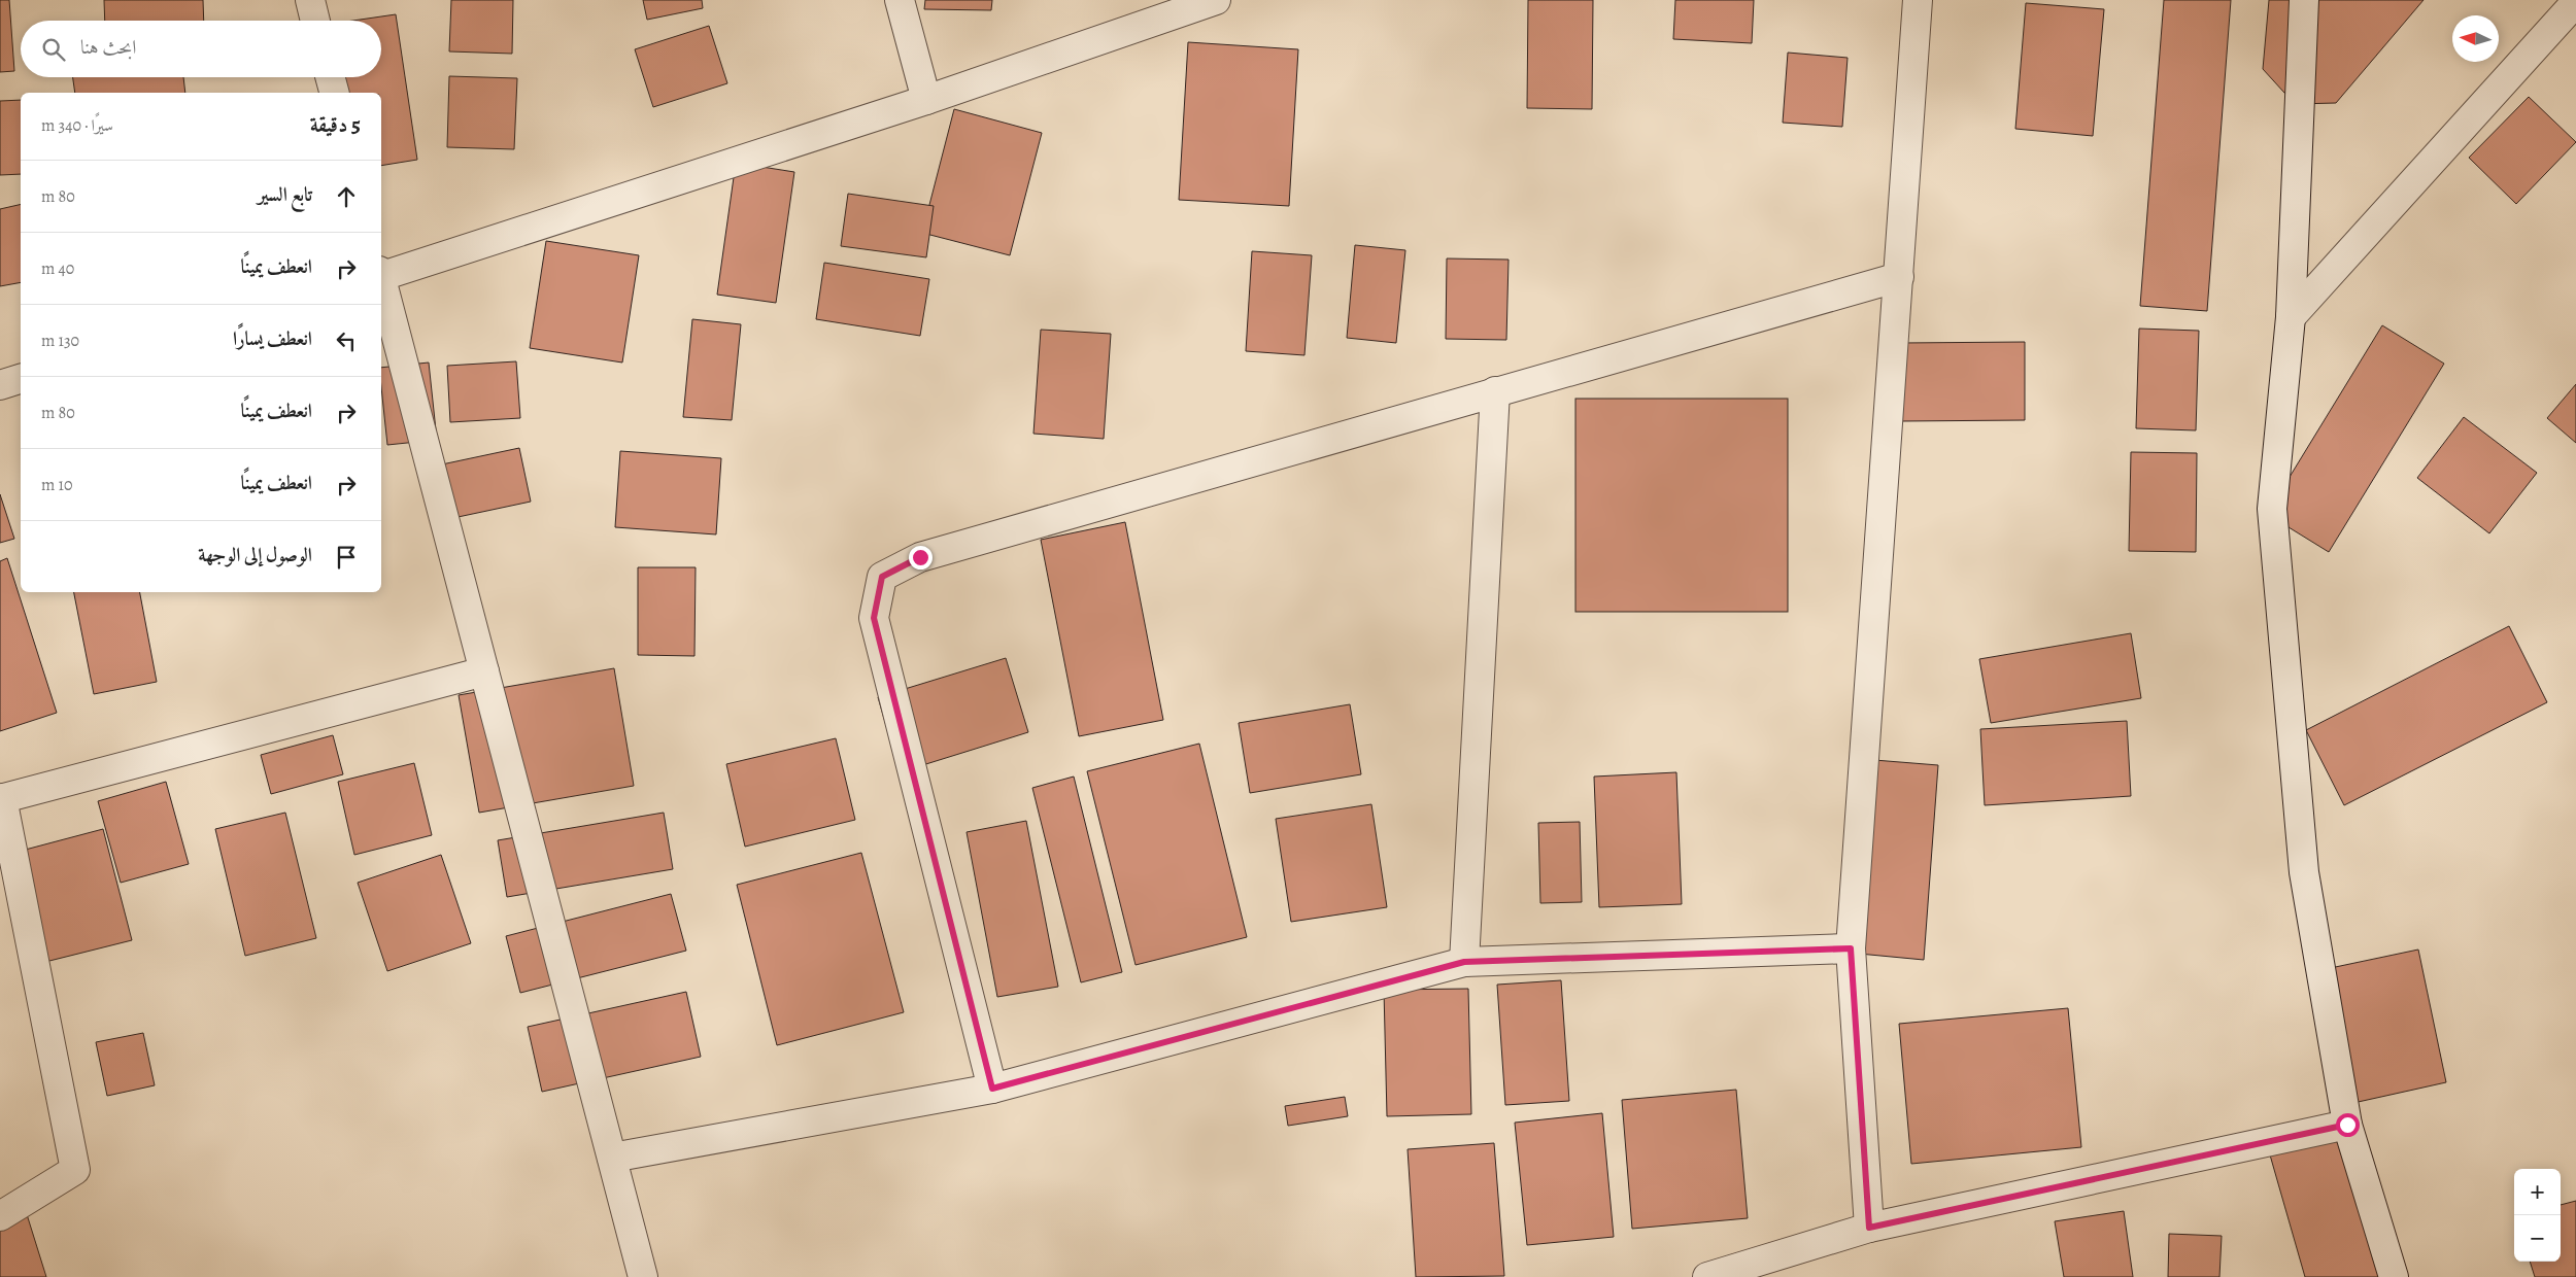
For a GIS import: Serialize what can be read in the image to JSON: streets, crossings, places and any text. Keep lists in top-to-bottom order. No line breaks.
{"north":"left","page":{"search":"ابحث هنا","heading":["5 دقيقة","سيرًا · 340 m"],"list":[["تابع السير","80 m"],["انعطف يمينًا","40 m"],["انعطف يسارًا","130 m"],["انعطف يمينًا","80 m"],["انعطف يمينًا","10 m"],"الوصول إلى الوجهة"],"map_buttons":["+","−"]}}
